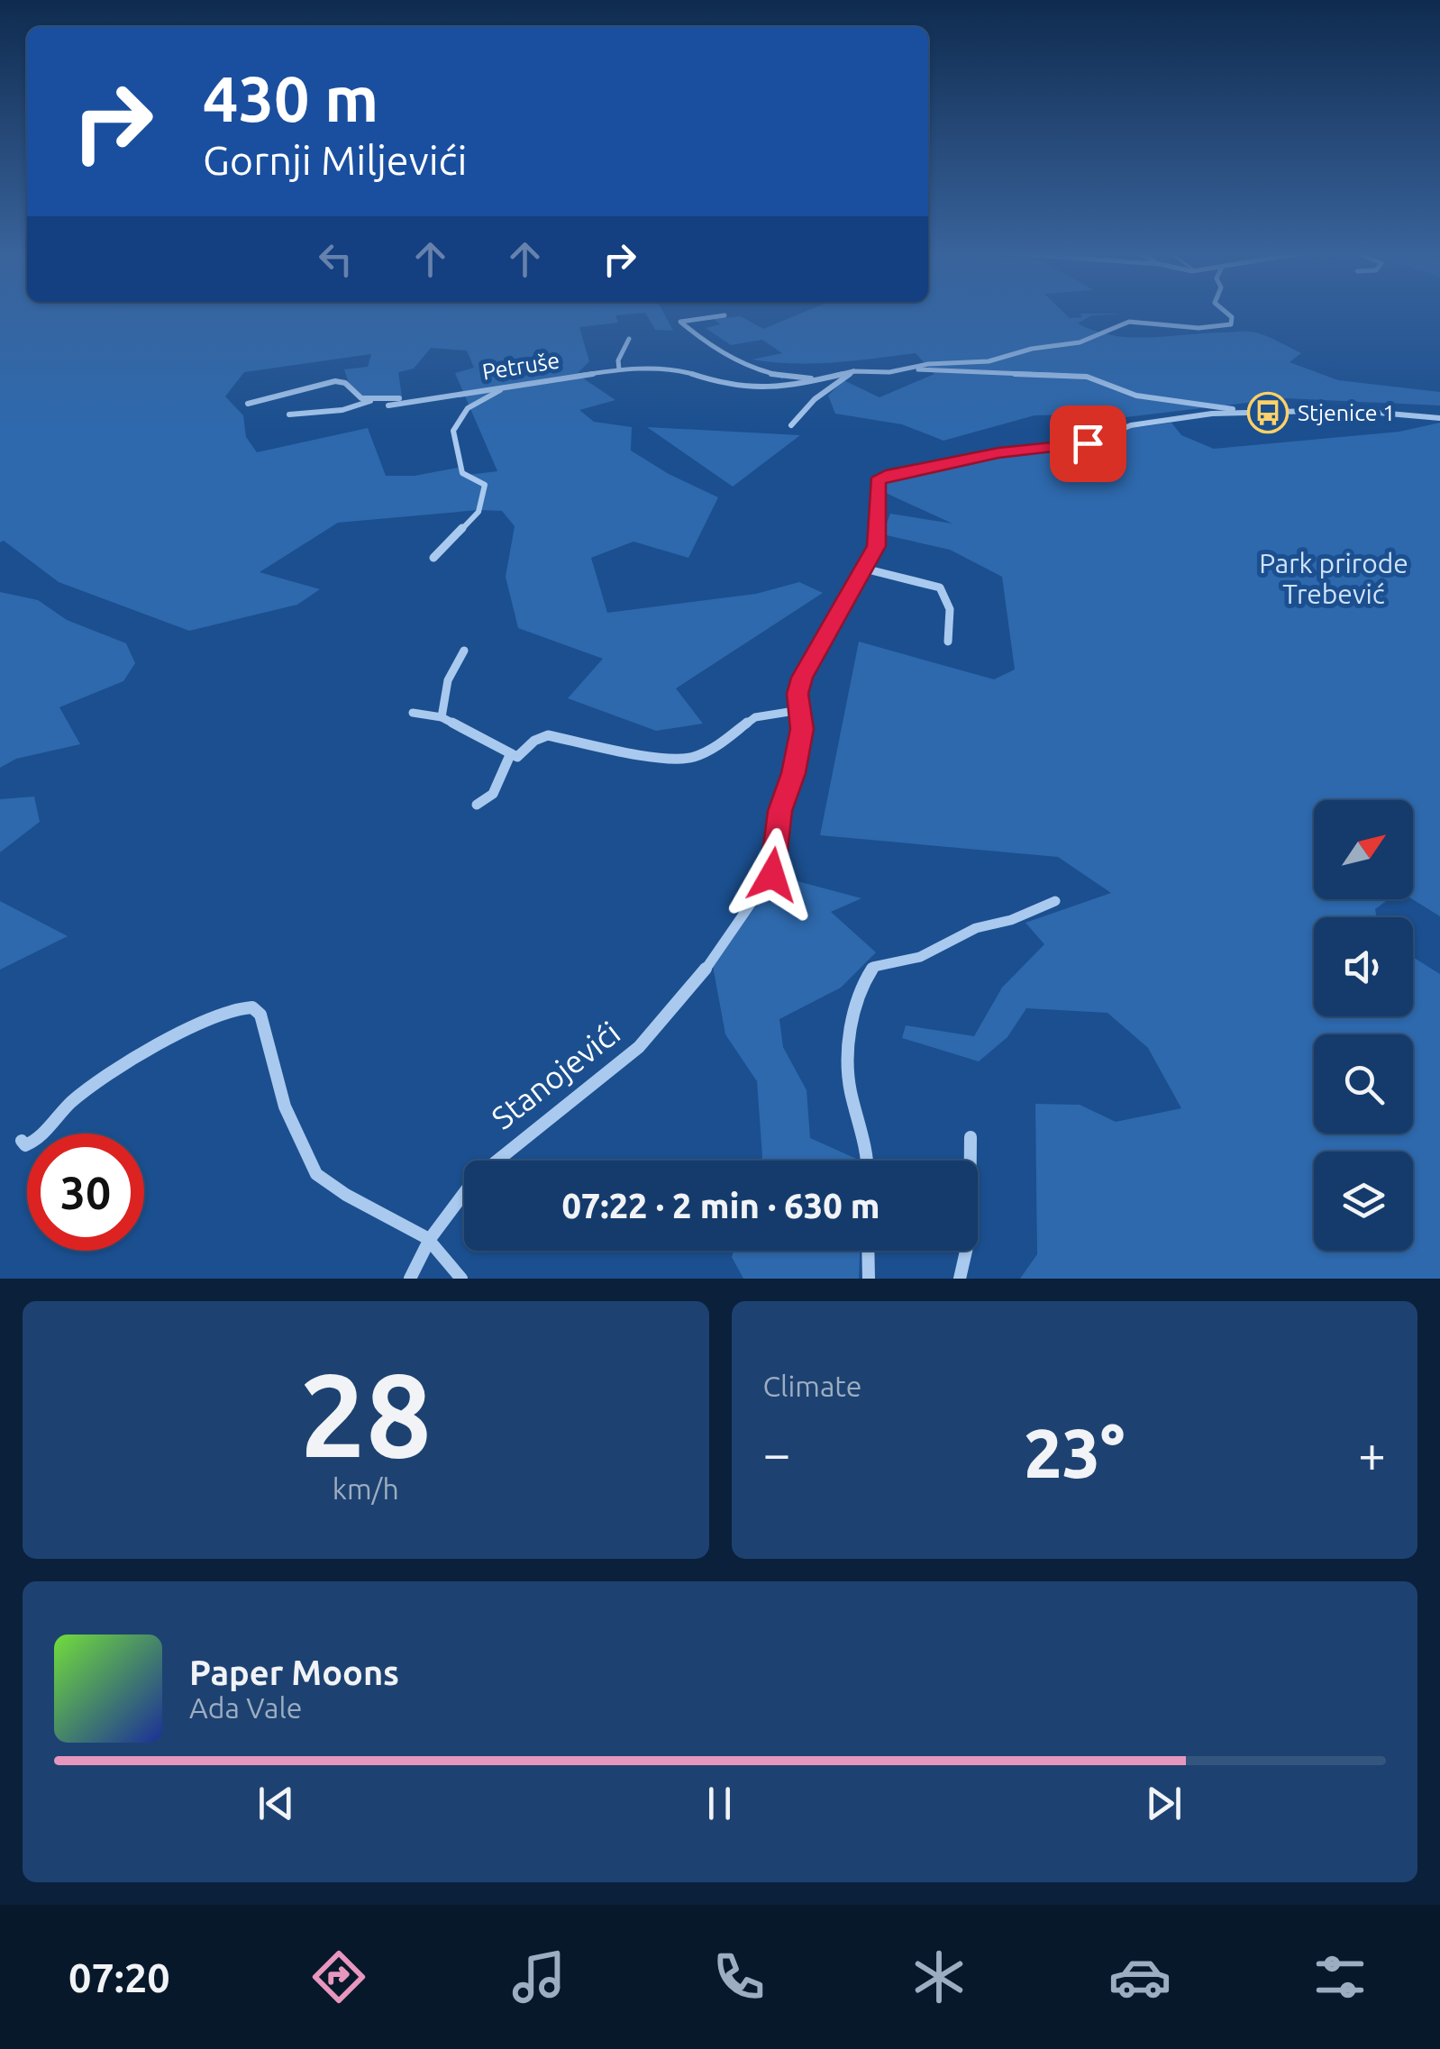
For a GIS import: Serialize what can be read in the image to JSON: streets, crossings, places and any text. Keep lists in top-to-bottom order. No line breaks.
{"streets":{"street":["Petruše","Stanojevići"]},"parks":["Park prirode Trebević"],"places":{"bus stop":["Stjenice 1"]},"north":"top right","page":{"turn":["430 m","Gornji Miljevići"],"limit":"30","trip":"07:22 · 2 min · 630 m","tile":[["28","km/h"],"Climate"],"heat":["−","23°","+"],"song":["Paper Moons","Ada Vale"],"tabs":"07:20"}}
